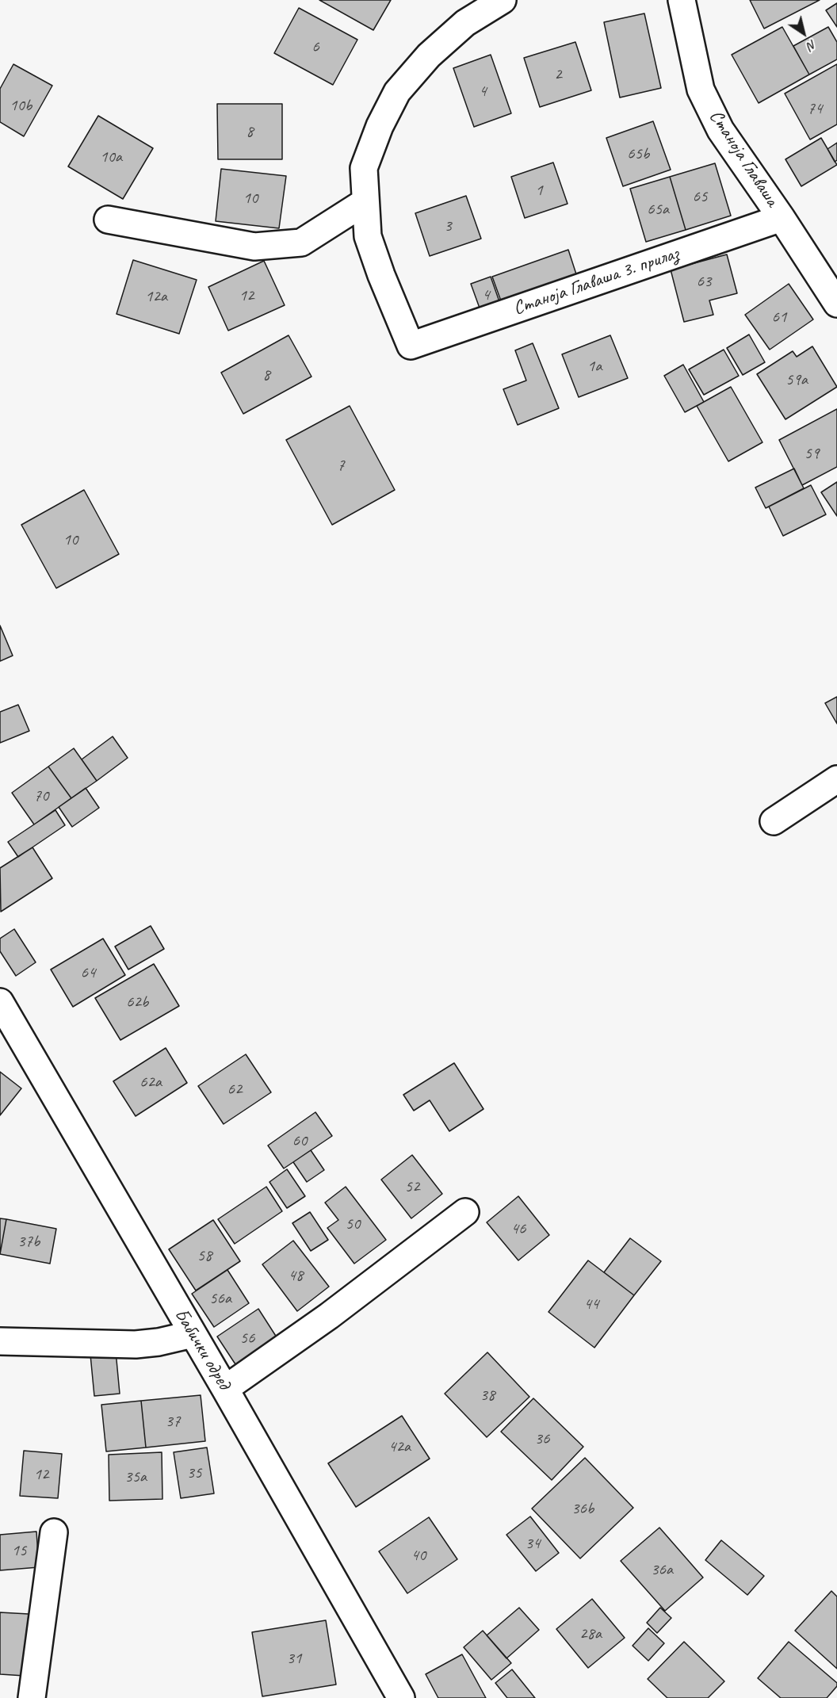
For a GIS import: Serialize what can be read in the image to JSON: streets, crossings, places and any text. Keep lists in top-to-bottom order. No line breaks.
{"streets":{"street":["Станоја Главаша","Станоја Главаша 3. прилаз","Бабички одред"]},"crossings":[["Станоја Главаша","Станоја Главаша 3. прилаз"]],"house_numbers":["6","2","4","10b","74","8","65b","10a","1","65","10","65a","3","63","4","12","12a","61","1a","8","59a","59","7","10","70","64","62b","62a","62","60","52","50","46","37b","58","48","56a","44","56","38","37","36","42a","35","12","35a","36b","34","15","40","36a","28a","31"],"north":"bottom right"}
